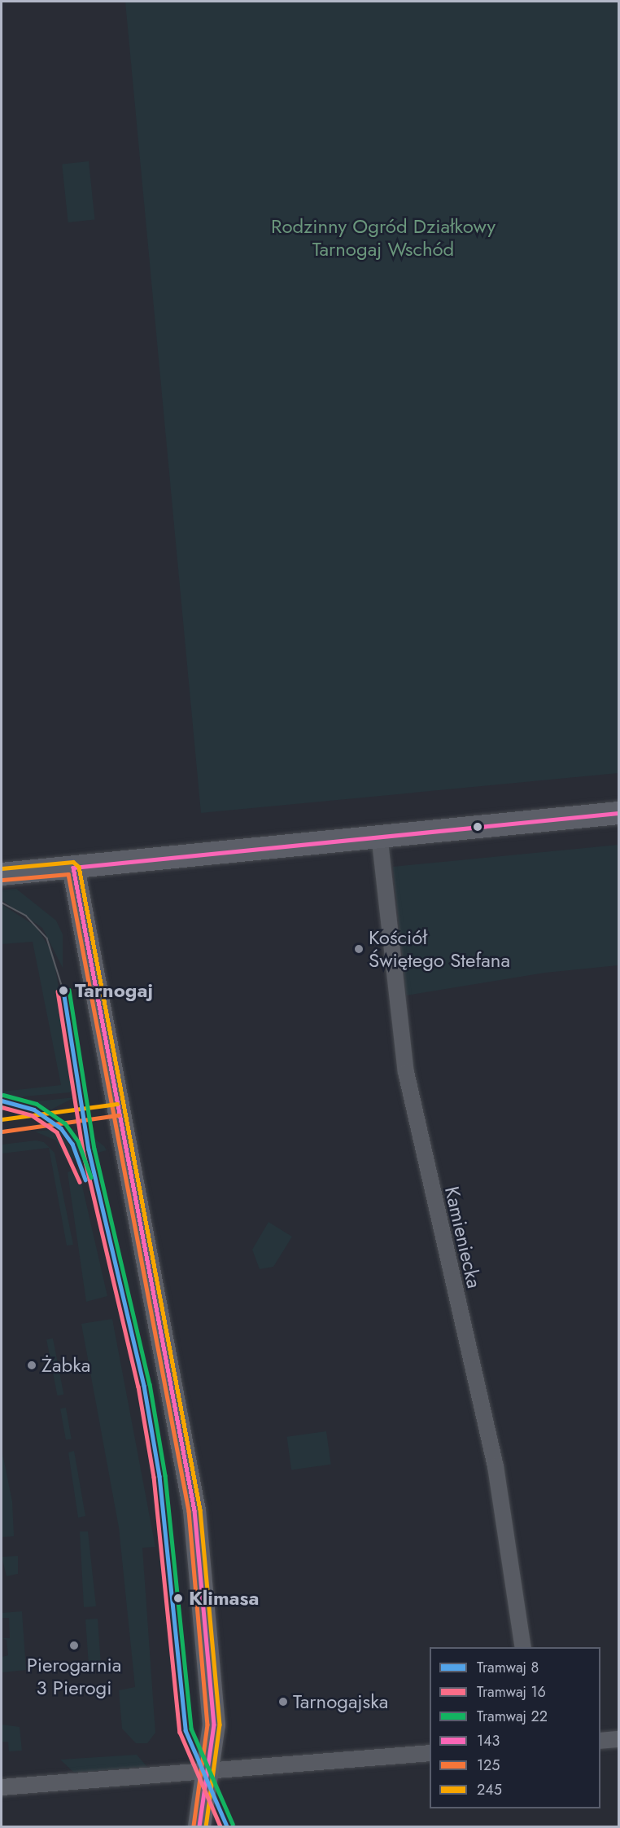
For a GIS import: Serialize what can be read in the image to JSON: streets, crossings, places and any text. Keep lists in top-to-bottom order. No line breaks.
{"streets":{"street":["Kamieniecka"]},"parks":["Rodzinny Ogród Działkowy Tarnogaj Wschód"],"places":["Kościół Świętego Stefana","Tarnogaj","Żabka","Klimasa","Pierogarnia 3 Pierogi","Tarnogajska"],"lines":["transit line 143","transit line 245","transit line 125","tram line 22","tram line 8","tram line 16"],"legend":["Tramwaj 8","Tramwaj 16","Tramwaj 22","143","125","245"]}
